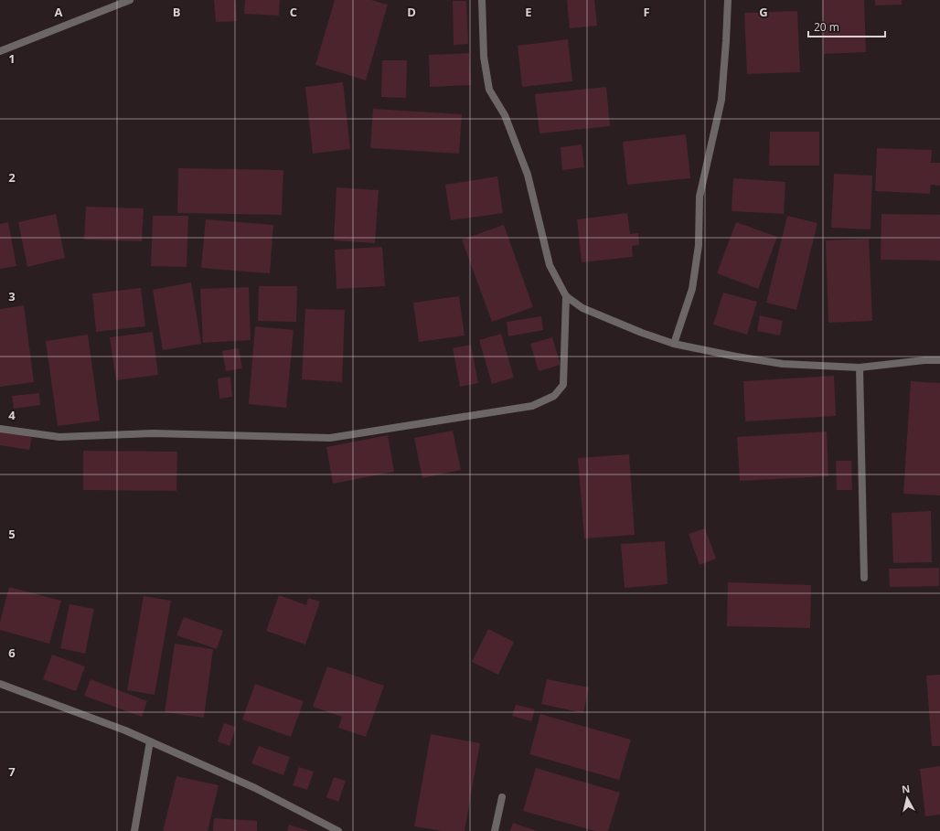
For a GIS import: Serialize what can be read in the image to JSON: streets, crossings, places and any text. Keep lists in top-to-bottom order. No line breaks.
{"scale_bar":"20 m","north":"top","grid":{"columns":["A","B","C","D","E","F","G"],"rows":["1","2","3","4","5","6","7"]}}
